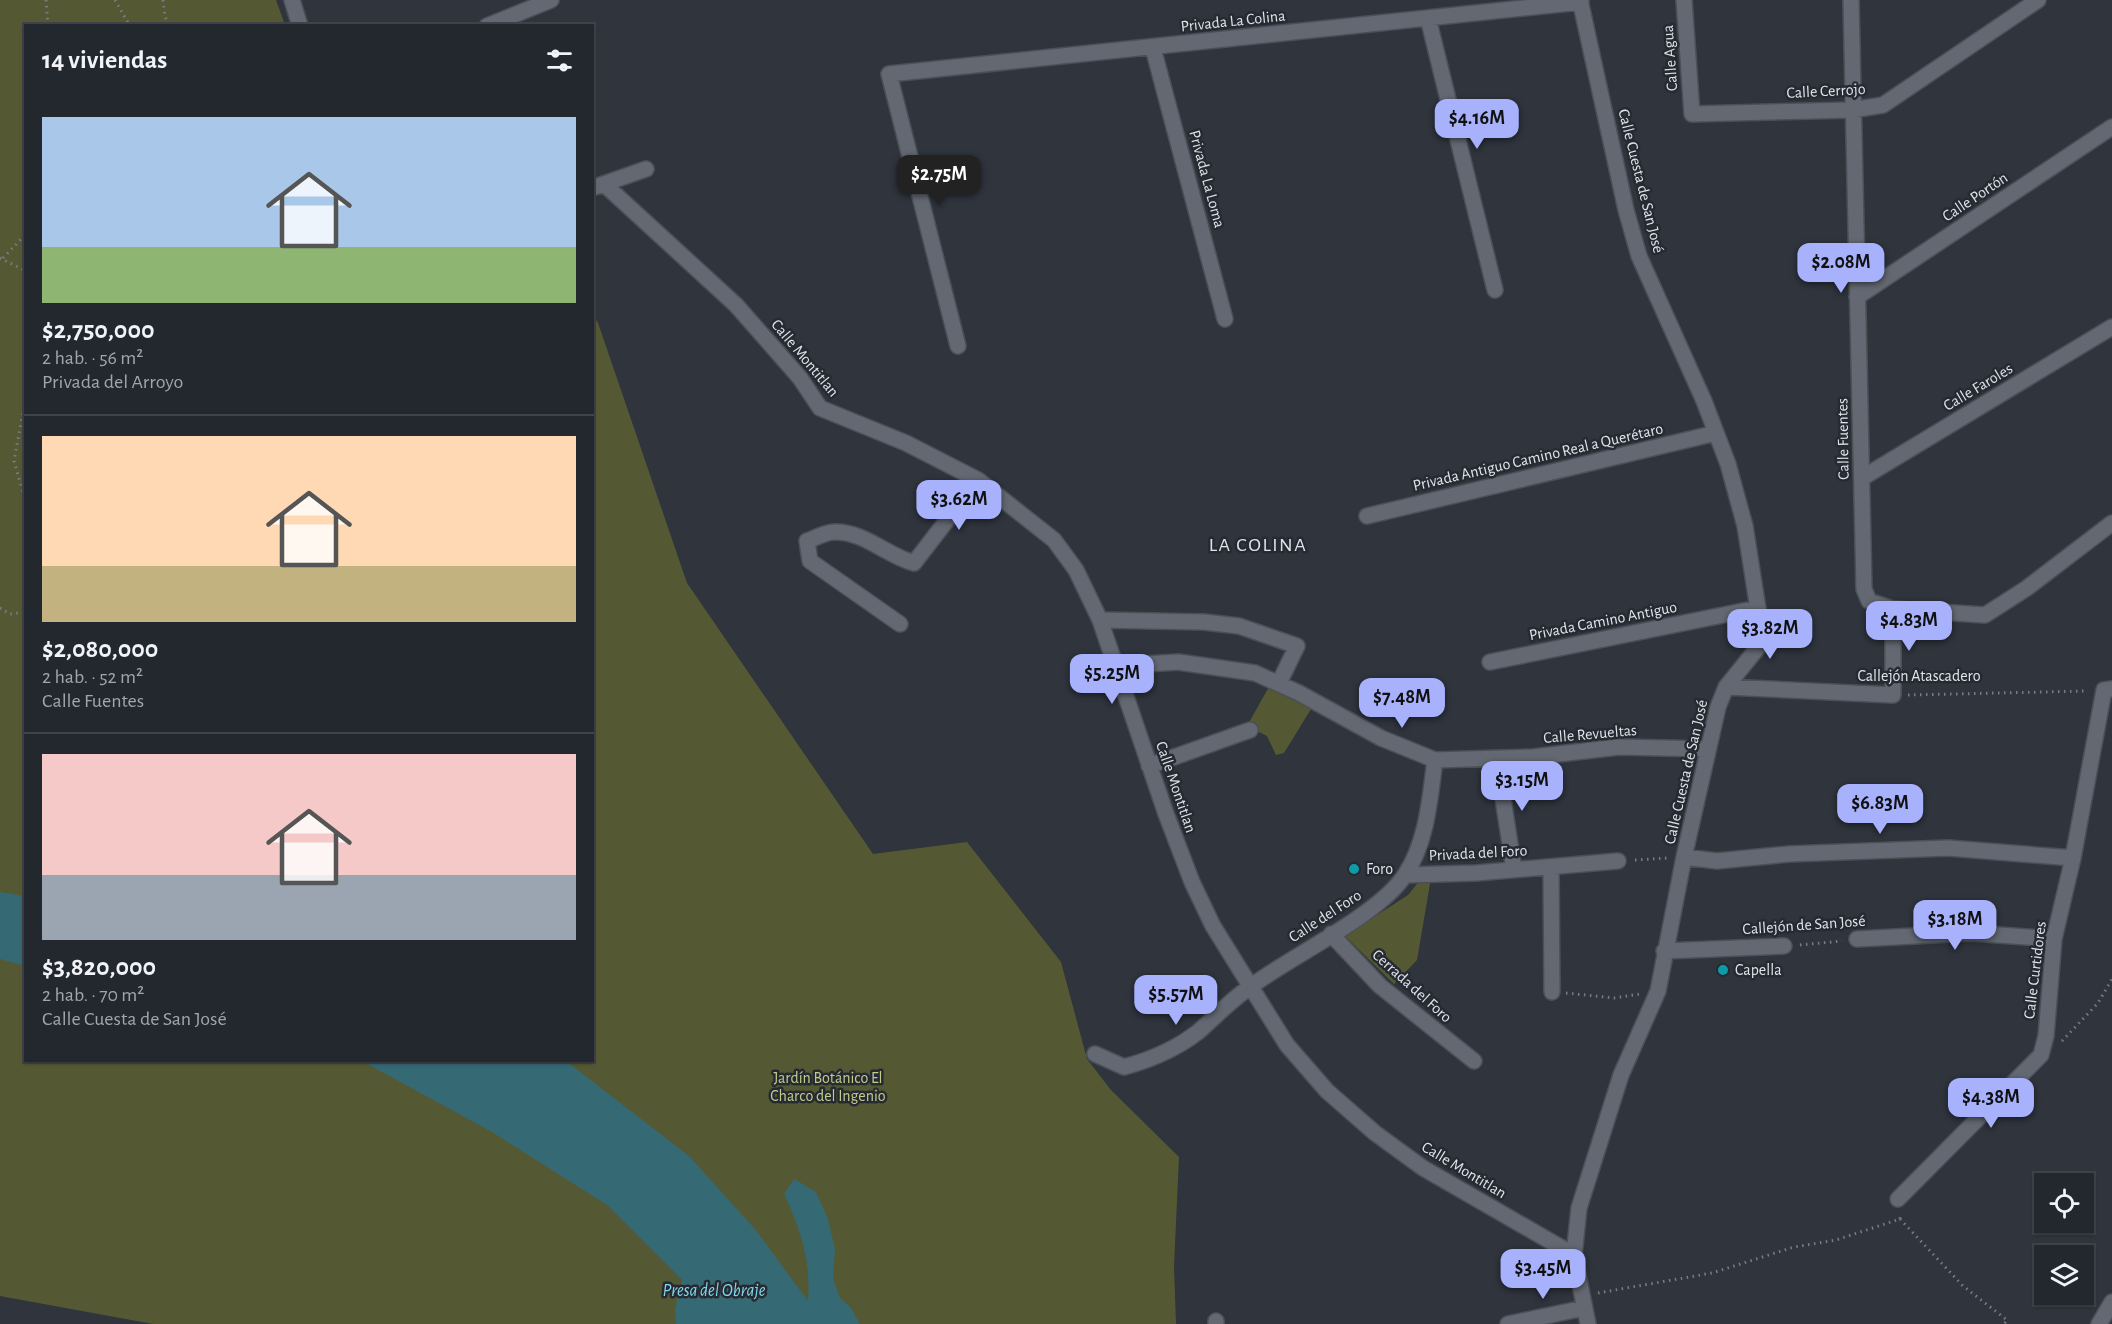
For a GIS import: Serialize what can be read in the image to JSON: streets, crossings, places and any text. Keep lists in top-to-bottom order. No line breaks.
{"streets":{"street":["Privada La Colina","Calle Agua","Calle Cerrojo","Privada La Loma","Calle Cuesta de San José","Calle Portón","Calle Montitlan","Calle Faroles","Calle Fuentes","Privada Antiguo Camino Real a Querétaro","Privada Camino Antiguo","Callejón Atascadero","Calle Revueltas","Privada del Foro","Calle del Foro","Callejón de San José","Calle Curtidores","Cerrada del Foro"]},"crossings":[["Privada La Colina","Privada La Loma"],["Privada La Colina","Calle Cuesta de San José"],["Calle Agua","Calle Cerrojo"],["Calle Cerrojo","Calle Fuentes"],["Calle Cuesta de San José","Calle Montitlan"],["Calle Cuesta de San José","Privada Antiguo Camino Real a Querétaro"],["Calle Cuesta de San José","Privada Camino Antiguo"],["Calle Cuesta de San José","Callejón Atascadero"],["Calle Cuesta de San José","Calle Revueltas"],["Calle Cuesta de San José","Callejón de San José"],["Calle Portón","Calle Fuentes"],["Calle Montitlan","Calle Revueltas"],["Calle Montitlan","Calle del Foro"],["Calle Faroles","Calle Fuentes"],["Callejón Atascadero","Calle Curtidores"],["Calle Revueltas","Calle del Foro"],["Privada del Foro","Calle del Foro"],["Calle del Foro","Cerrada del Foro"],["Callejón de San José","Calle Curtidores"]],"districts":["LA COLINA"],"water":["Presa del Obraje"],"parks":["Jardín Botánico El Charco del Ingenio"],"places":["Foro","Capella"],"page":{"heading":"14 viviendas","list":[{"name":"$2,750,000","note":"2 hab. · 56 m² · Privada del Arroyo"},{"name":"$2,080,000","note":"2 hab. · 52 m² · Calle Fuentes"},{"name":"$3,820,000","note":"2 hab. · 70 m² · Calle Cuesta de San José"}],"price":["$4.16M","$2.75M","$2.08M","$3.62M","$4.83M","$3.82M","$5.25M","$7.48M","$3.15M","$6.83M","$3.18M","$5.57M","$4.38M","$3.45M"]}}
